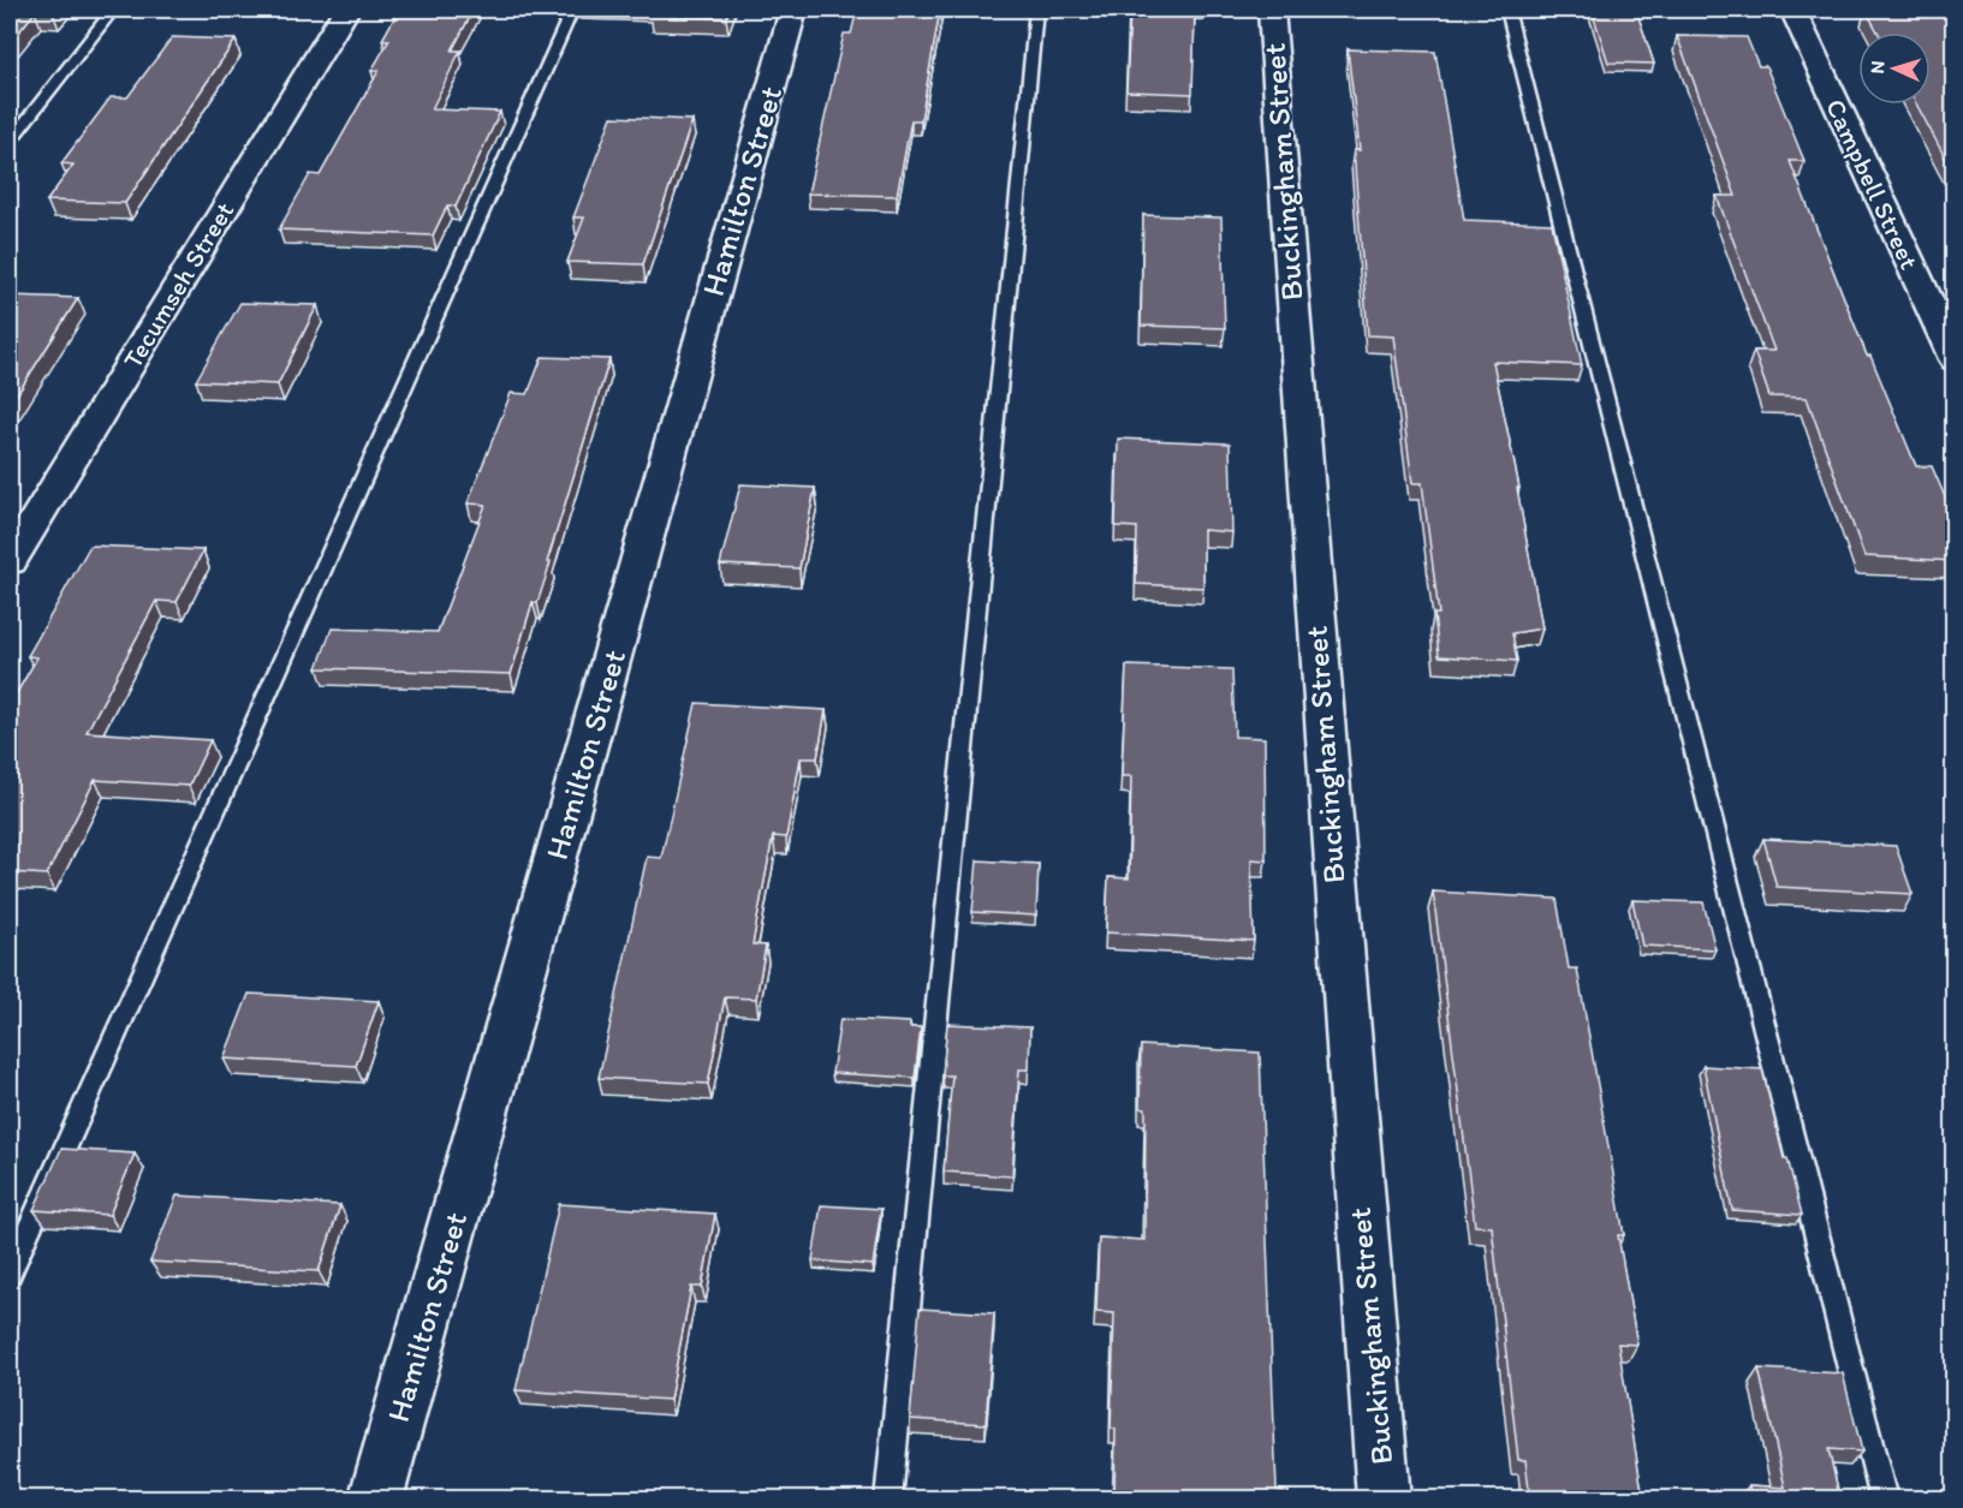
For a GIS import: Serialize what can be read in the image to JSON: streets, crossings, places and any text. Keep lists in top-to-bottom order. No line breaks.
{"streets":{"street":["Buckingham Street","Campbell Street","Hamilton Street","Tecumseh Street"]},"north":"left"}
